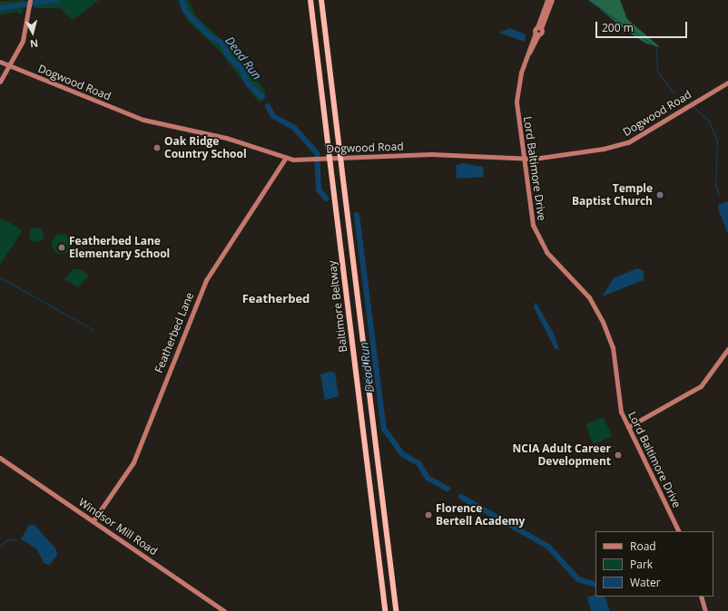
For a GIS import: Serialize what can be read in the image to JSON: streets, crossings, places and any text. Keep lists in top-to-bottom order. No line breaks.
{"streets":{"highway":["Baltimore Beltway"],"main road":["Dogwood Road","Lord Baltimore Drive","Featherbed Lane","Windsor Mill Road"]},"crossings":[["Dogwood Road","Lord Baltimore Drive"],["Dogwood Road","Featherbed Lane"],["Featherbed Lane","Windsor Mill Road"]],"districts":["Featherbed"],"water":["Dead Run"],"places":["Oak Ridge Country School","Temple Baptist Church","Featherbed Lane Elementary School","NCIA Adult Career Development","Florence Bertell Academy"],"legend":["Road","Park","Water"],"scale_bar":"200 m","north":"bottom"}
